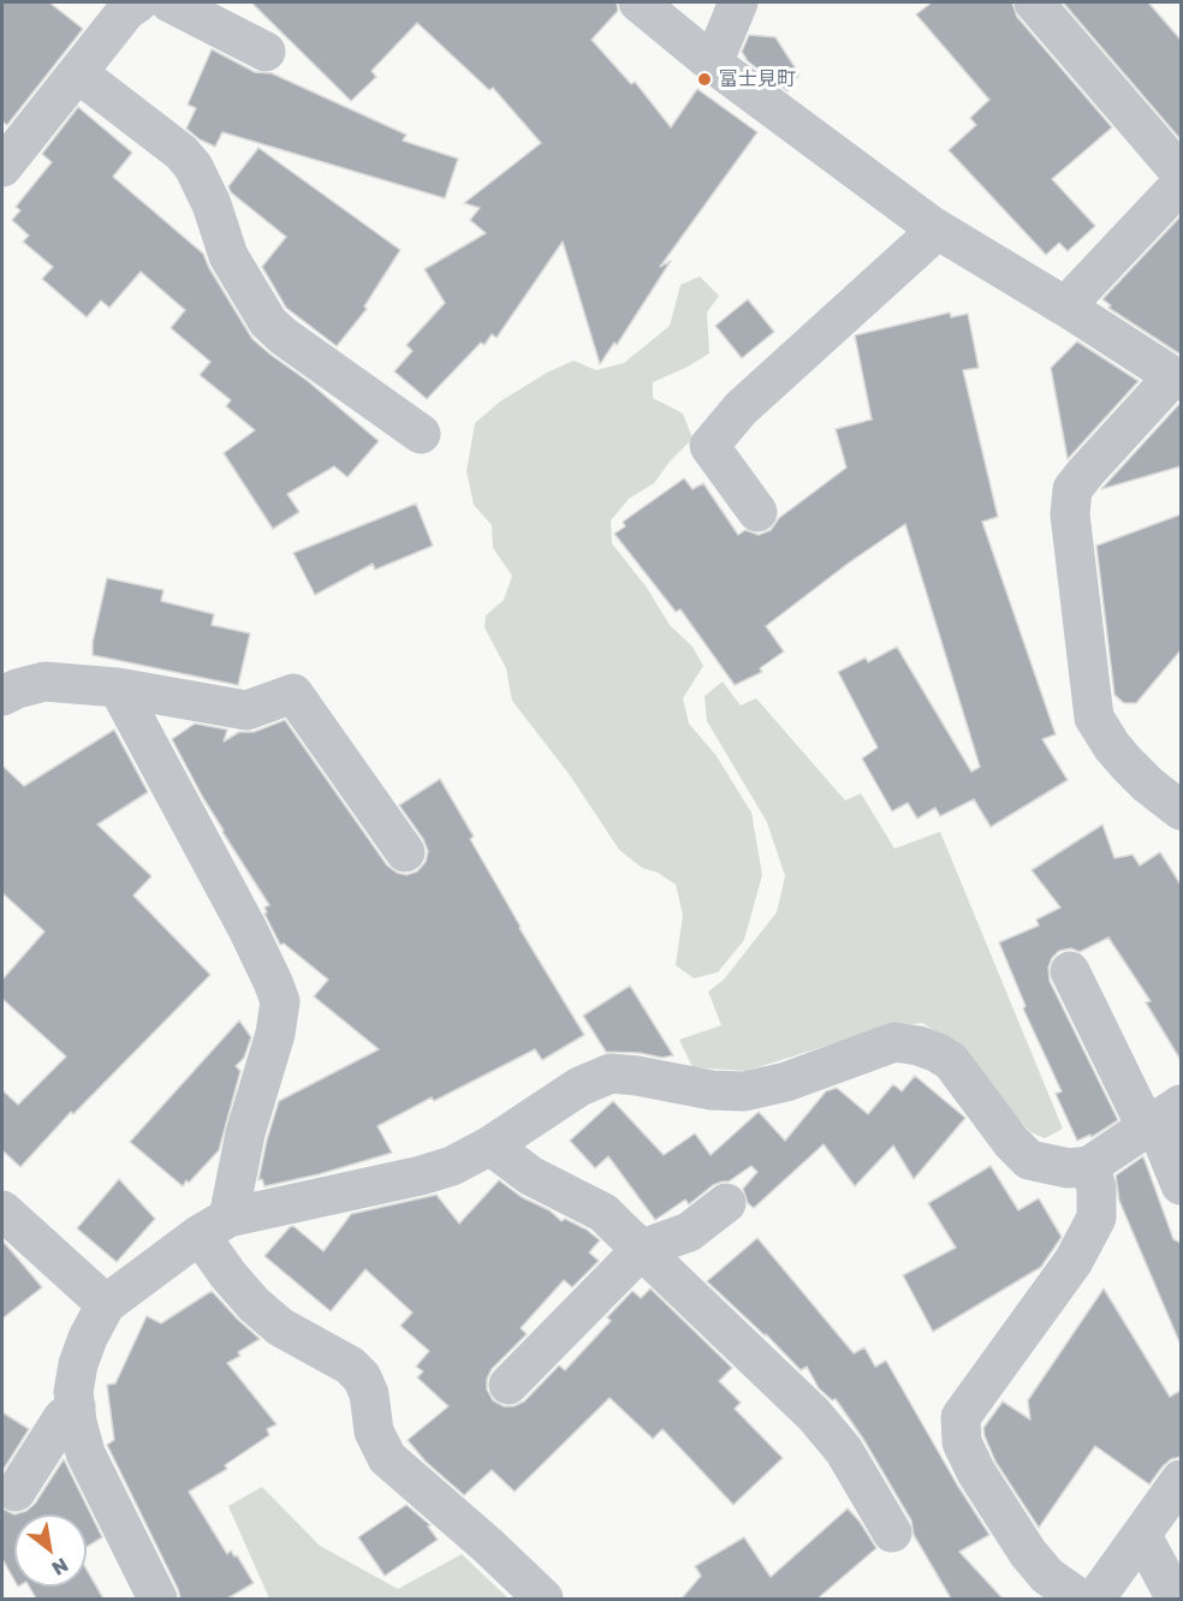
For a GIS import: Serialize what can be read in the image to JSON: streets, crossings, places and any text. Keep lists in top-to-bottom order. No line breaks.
{"places":["富士見町"],"north":"bottom right"}
